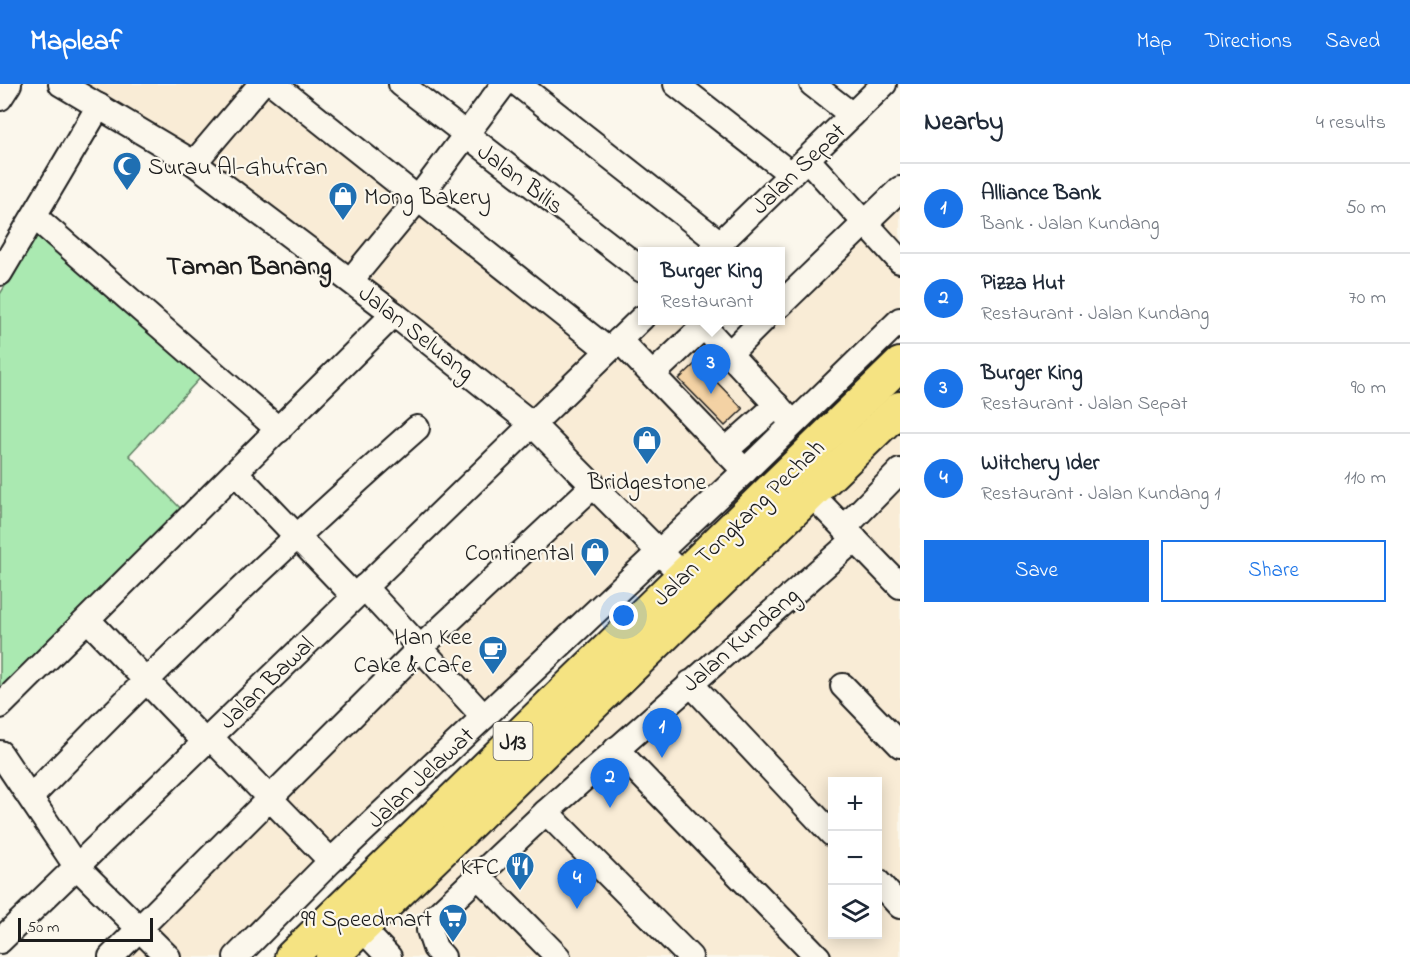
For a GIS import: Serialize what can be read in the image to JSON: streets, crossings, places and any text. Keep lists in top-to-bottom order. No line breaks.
{"streets":{"main road":["Jalan Tongkang Pechah","J13"],"street":["Jalan Sepat","Jalan Bilis","Jalan Seluang","Jalan Kundang","Jalan Bawal","Jalan Jelawat"]},"crossings":[["Jalan Seluang","Jalan Tongkang Pechah"],["Jalan Seluang","Jalan Bawal"],["Jalan Seluang","Jalan Jelawat"]],"districts":["Taman Banang"],"places":{"mosque":["Surau Al-Ghufran"],"shop":["Mong Bakery","Bridgestone","Continental"],"cafe":["Han Kee Cake & Cafe"],"restaurant":["KFC"],"supermarket":["99 Speedmart"]},"scale_bar":"50 m","page":{"header":"Mapleaf","nav":["Map","Directions","Saved"],"heading":["Nearby","4 results"],"list":[{"mark":"1","name":"Alliance Bank","note":"Bank · Jalan Kundang","value":"50 m"},{"mark":"2","name":"Pizza Hut","note":"Restaurant · Jalan Kundang","value":"70 m"},{"mark":"3","name":"Burger King","note":"Restaurant · Jalan Sepat","value":"90 m"},{"mark":"4","name":"Witchery Ider","note":"Restaurant · Jalan Kundang 1","value":"110 m"}],"popup":["Burger King","Restaurant"],"pins":["3","1","2","4"],"buttons":["Save","Share"],"map_buttons":["+","−"],"scale":"50 m"}}
